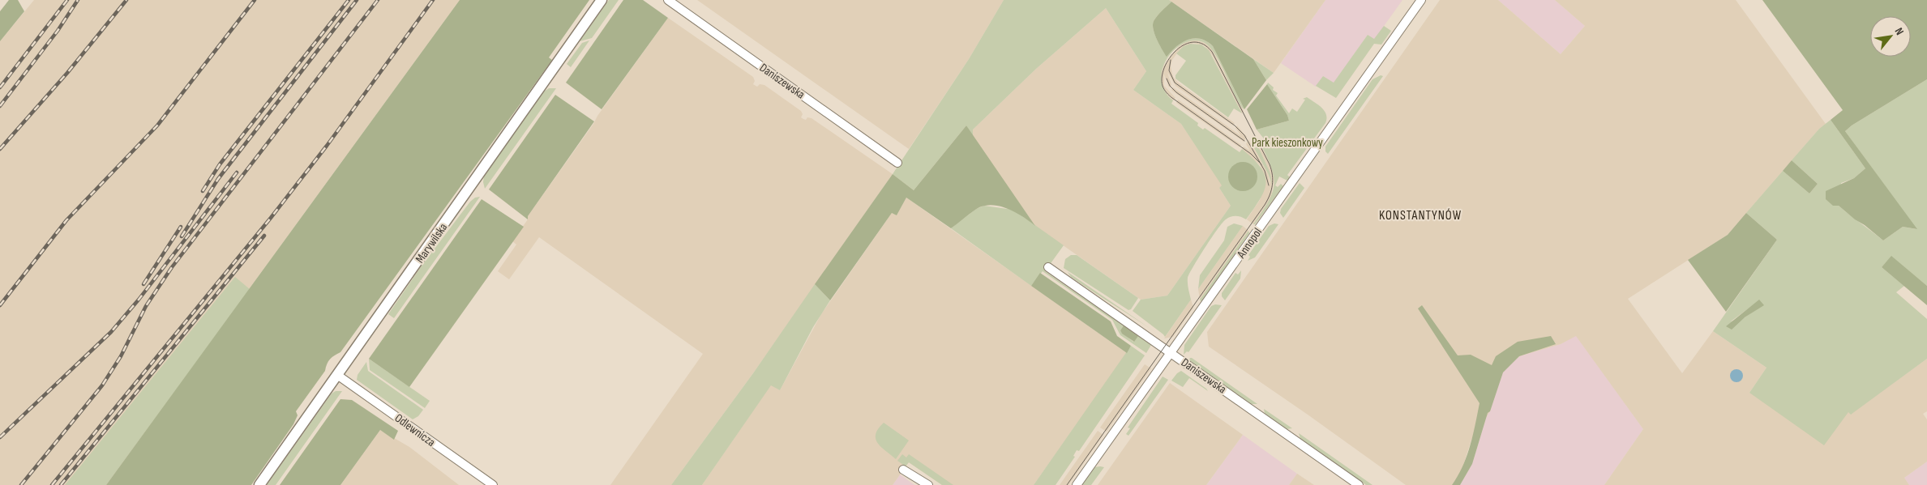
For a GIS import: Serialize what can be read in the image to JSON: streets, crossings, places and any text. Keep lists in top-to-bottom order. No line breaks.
{"streets":{"main road":["Marywilska"],"street":["Daniszewska","Annopol","Odlewnicza"]},"crossings":[["Daniszewska","Annopol"],["Marywilska","Odlewnicza"]],"districts":["KONSTANTYNÓW"],"parks":["Park kieszonkowy"],"north":"top right"}
